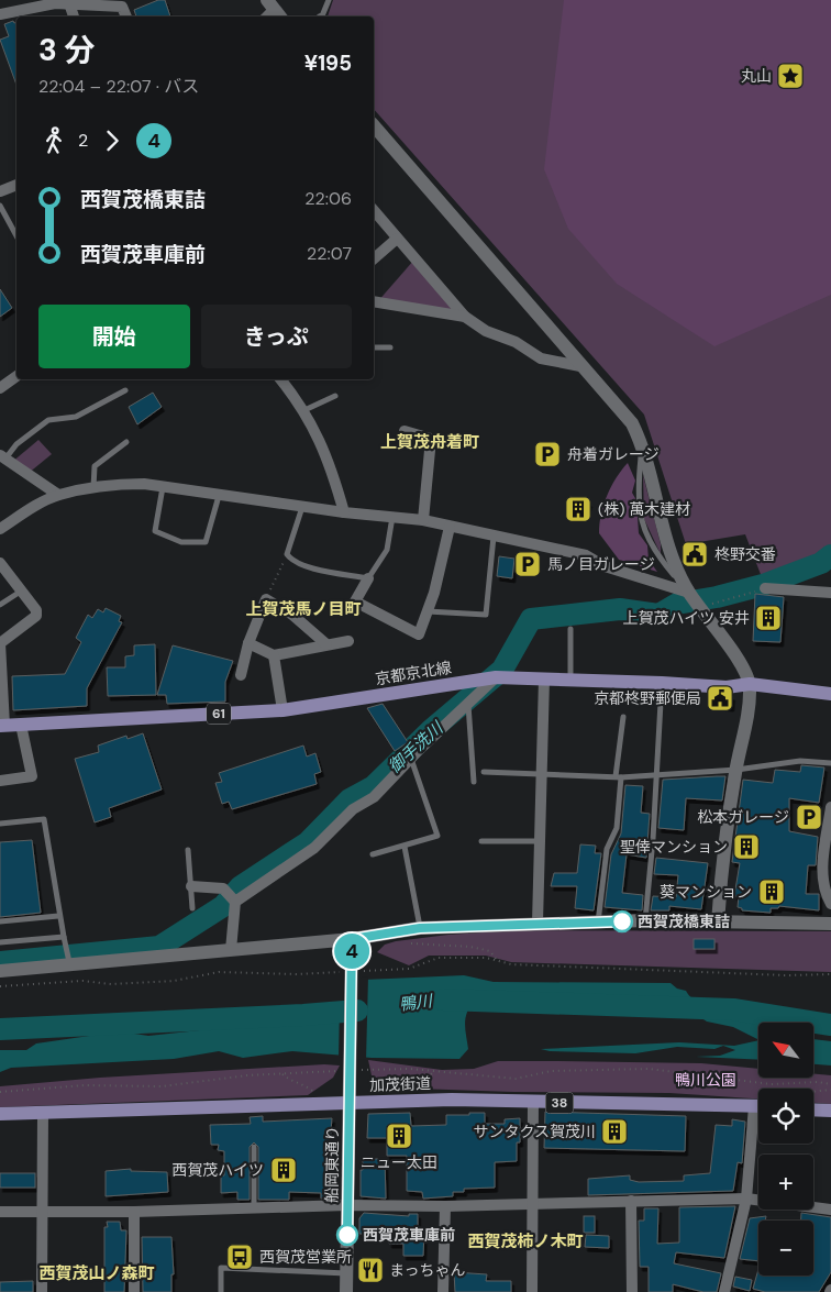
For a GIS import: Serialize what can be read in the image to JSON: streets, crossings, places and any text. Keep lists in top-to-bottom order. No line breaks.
{"streets":{"main road":["京都京北線","61","加茂街道","38"],"street":["船岡東通り"]},"crossings":[["加茂街道","船岡東通り"]],"districts":["上賀茂舟着町","上賀茂馬ノ目町","西賀茂柿ノ木町","西賀茂山ノ森町"],"water":["御手洗川","鴨川"],"parks":["鴨川公園"],"places":{"place":["丸山"],"parking":["舟着ガレージ","馬ノ目ガレージ","松本ガレージ"],"building":["(株) 萬木建材","上賀茂ハイツ 安井","聖倖マンション","葵マンション","サンタクス賀茂川","ニュー太田","西賀茂ハイツ"],"public building":["柊野交番","京都柊野郵便局"],"other":["西賀茂橋東詰","西賀茂車庫前"],"bus stop":["西賀茂営業所"],"restaurant":["まっちゃん"]},"lines":["bus line 4"],"north":"top left","page":{"on_map":"4","heading":["3 分","22:04 – 22:07 · バス","¥195"],"legs":["2","4"],"list":[{"name":"西賀茂橋東詰","value":"22:06"},{"name":"西賀茂車庫前","value":"22:07"}],"buttons":["開始","きっぷ"],"map_buttons":["+","−"]}}
